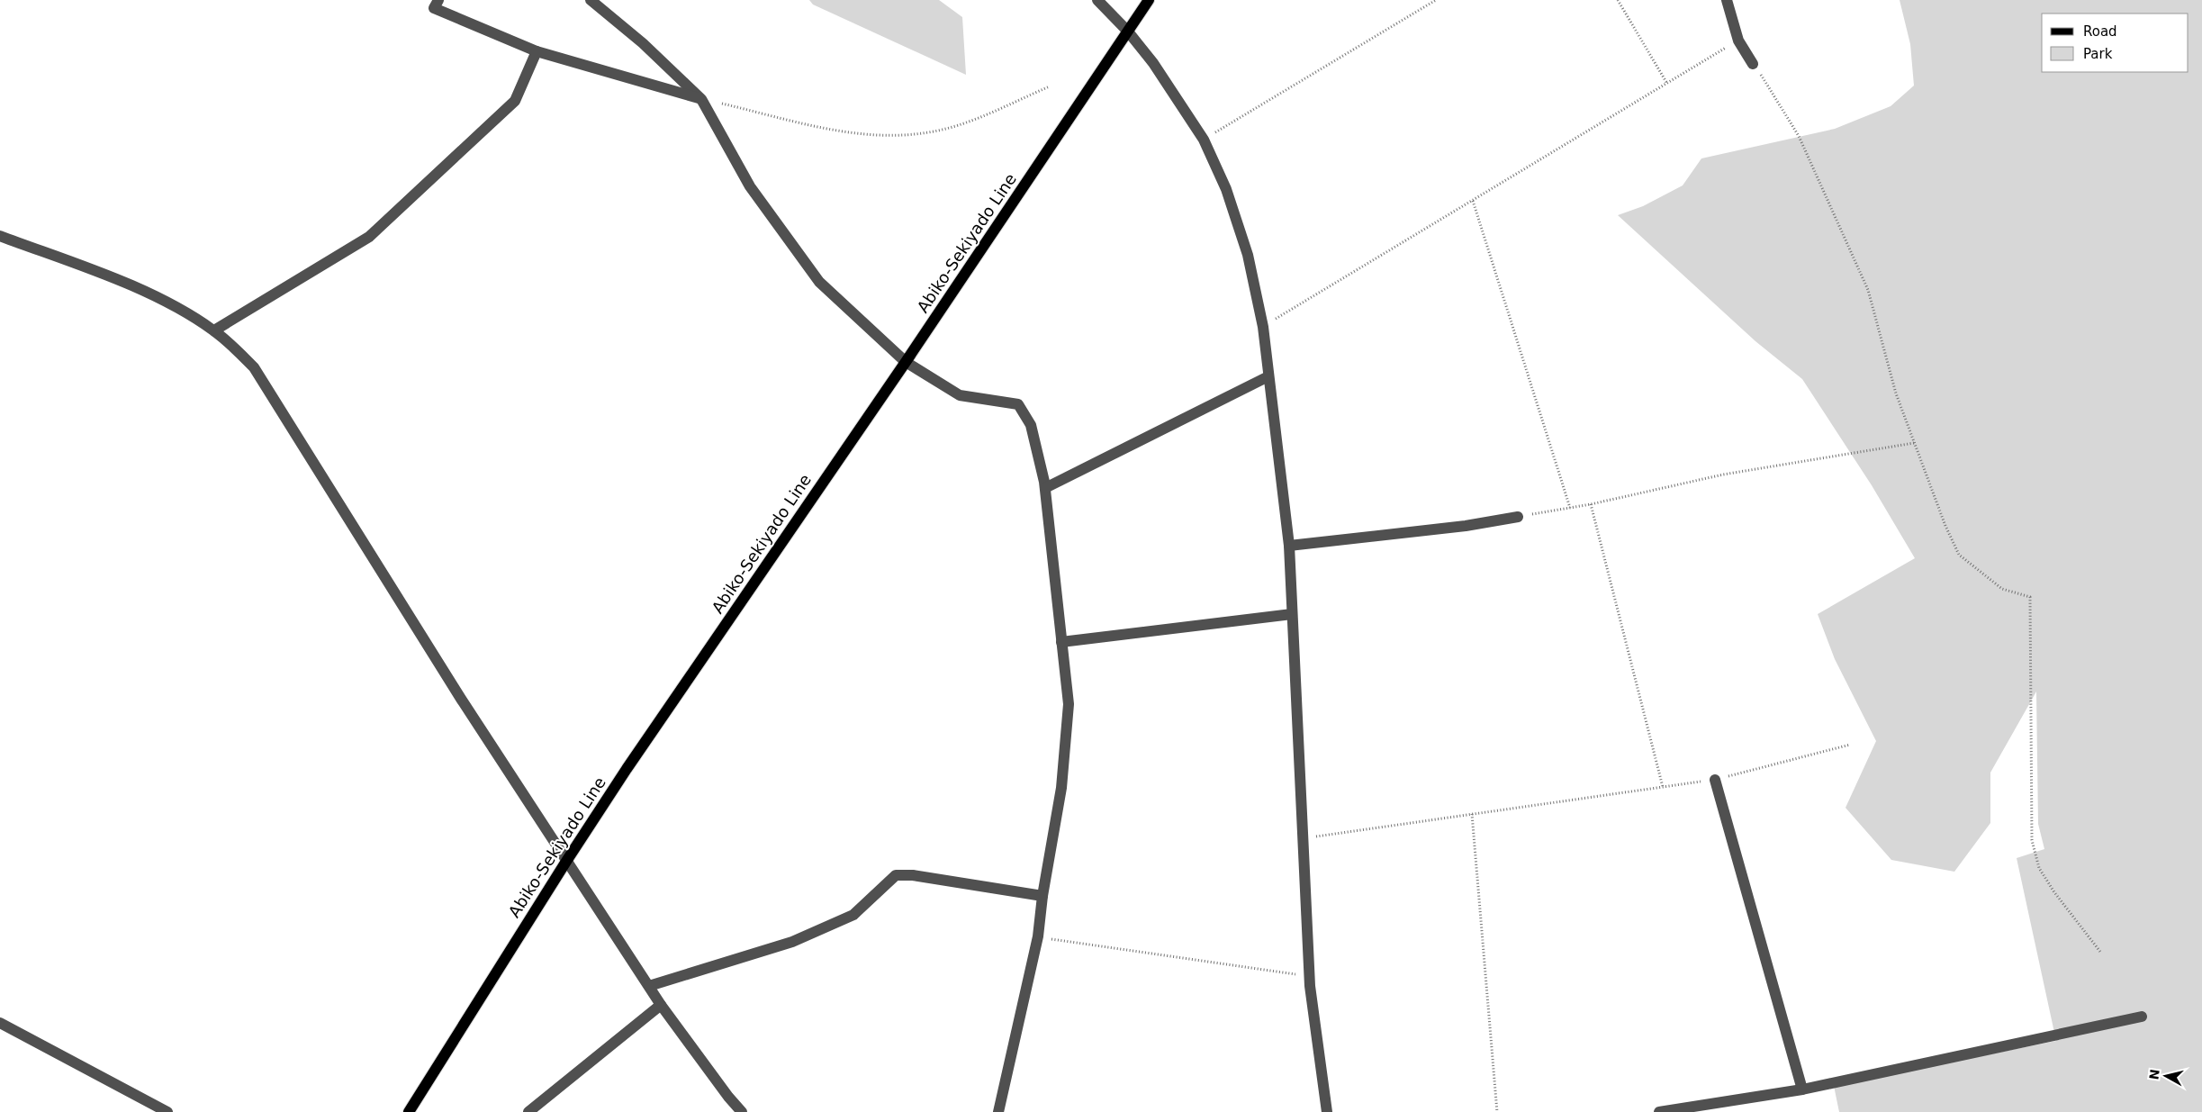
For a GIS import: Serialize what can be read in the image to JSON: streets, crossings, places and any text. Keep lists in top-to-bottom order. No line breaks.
{"streets":{"main road":["Abiko-Sekiyado Line"]},"legend":["Road","Park"],"north":"left"}
